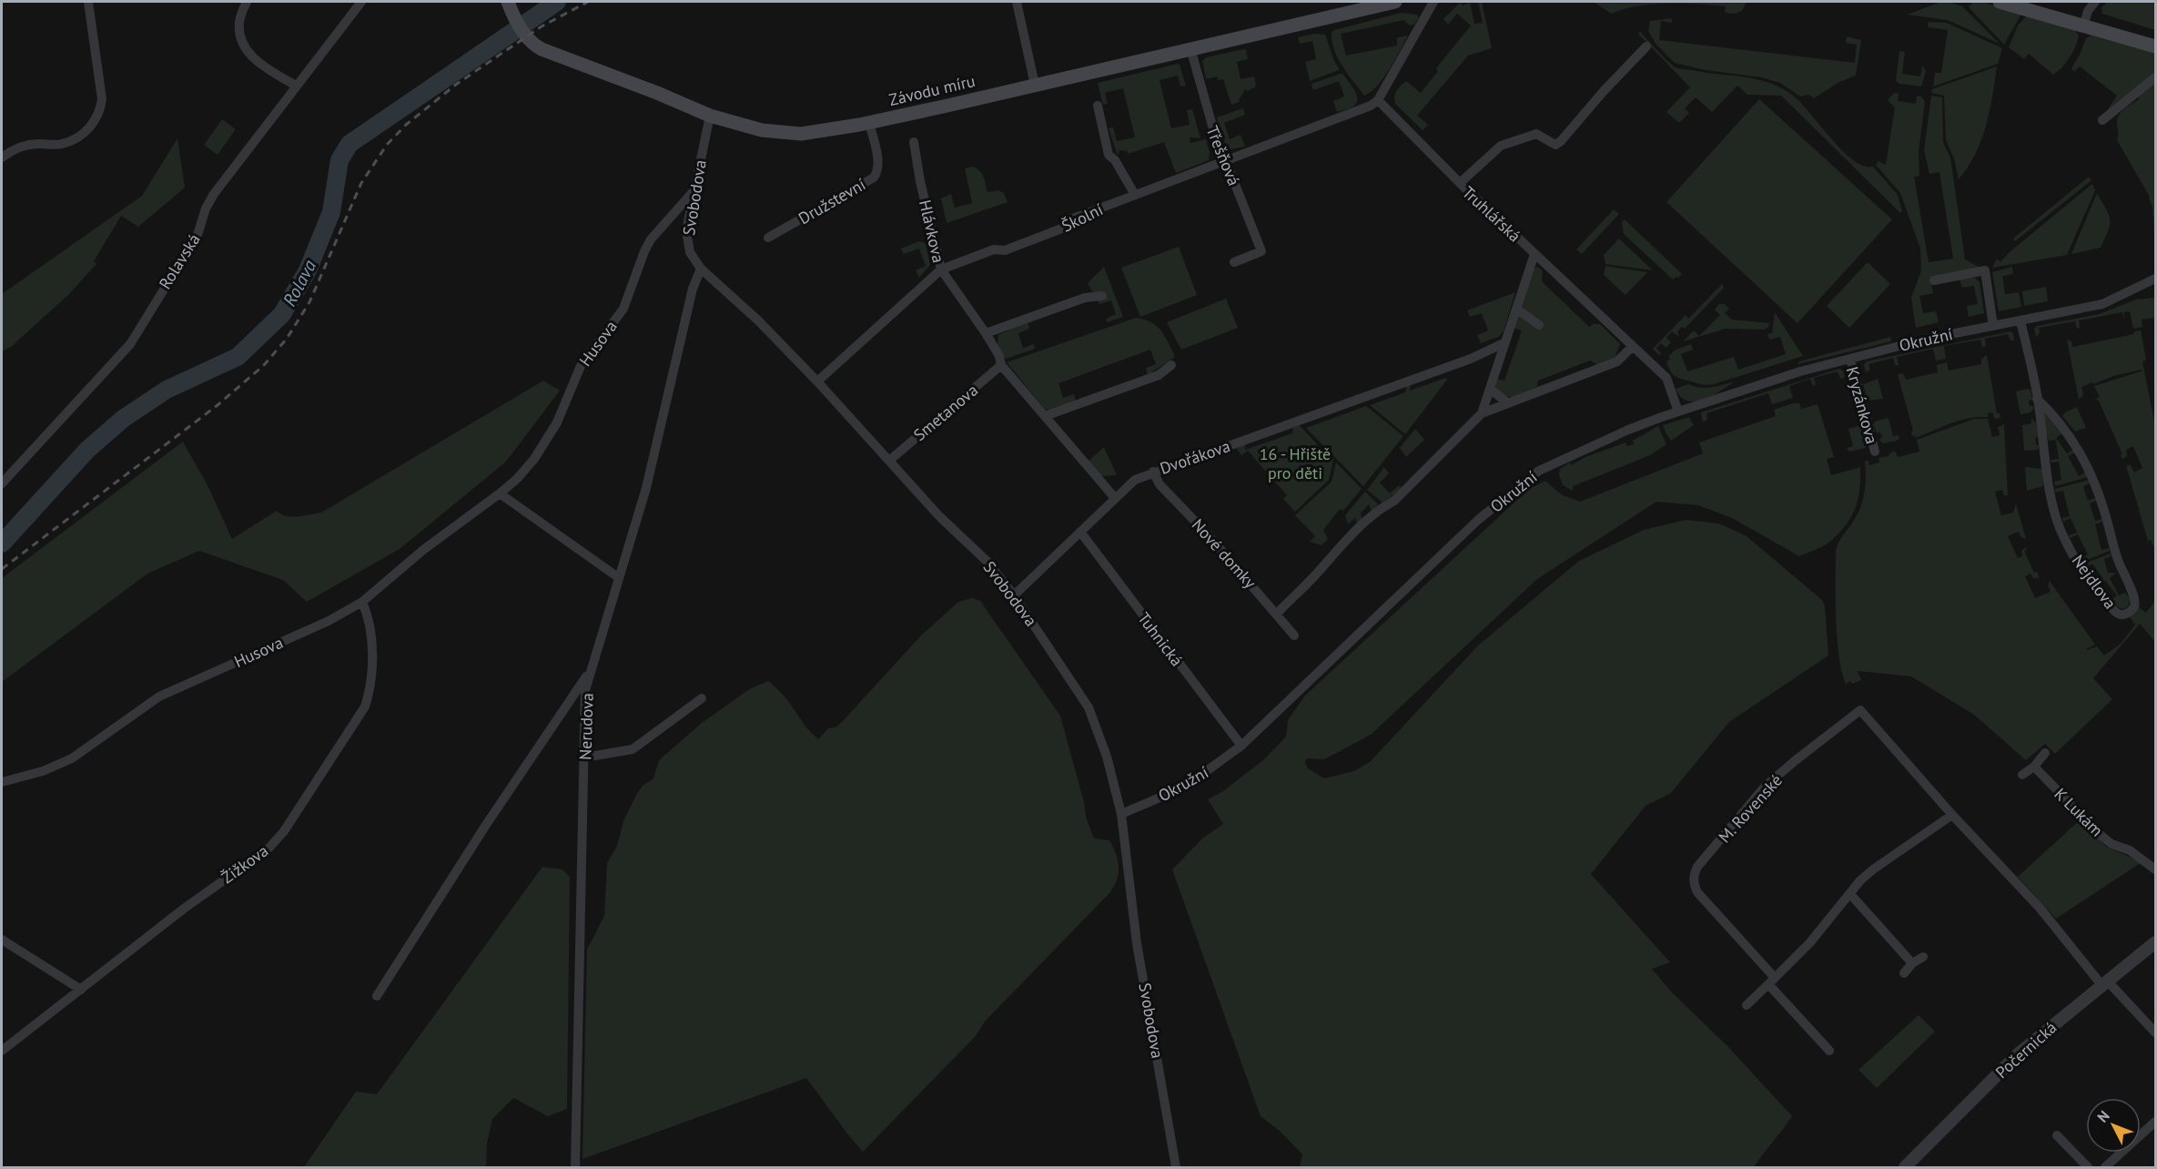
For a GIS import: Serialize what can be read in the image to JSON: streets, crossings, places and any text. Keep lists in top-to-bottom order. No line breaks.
{"streets":{"main road":["Závodu míru"],"street":["Třešňová","Svobodova","Družstevní","Truhlářská","Školní","Hlávkova","Rolavská","Okružní","Husova","Kryzánkova","Smetanova","Dvořákova","Nové domky","Nejdlova","Tuhnická","Nerudova","M. Rovenské","K Lukám","Žižkova","Počernická"]},"crossings":[["Závodu míru","Třešňová"],["Závodu míru","Svobodova"],["Závodu míru","Družstevní"],["Třešňová","Školní"],["Svobodova","Školní"],["Svobodova","Okružní"],["Svobodova","Husova"],["Svobodova","Smetanova"],["Svobodova","Dvořákova"],["Svobodova","Nerudova"],["Truhlářská","Školní"],["Truhlářská","Okružní"],["Školní","Hlávkova"],["Hlávkova","Smetanova"],["Hlávkova","Dvořákova"],["Okružní","Kryzánkova"],["Okružní","Nejdlova"],["Okružní","Tuhnická"],["Husova","Žižkova"],["Dvořákova","Nové domky"],["Dvořákova","Tuhnická"],["M. Rovenské","Počernická"]],"water":["Rolava"],"parks":["16 - Hřiště pro děti"],"north":"top left"}
